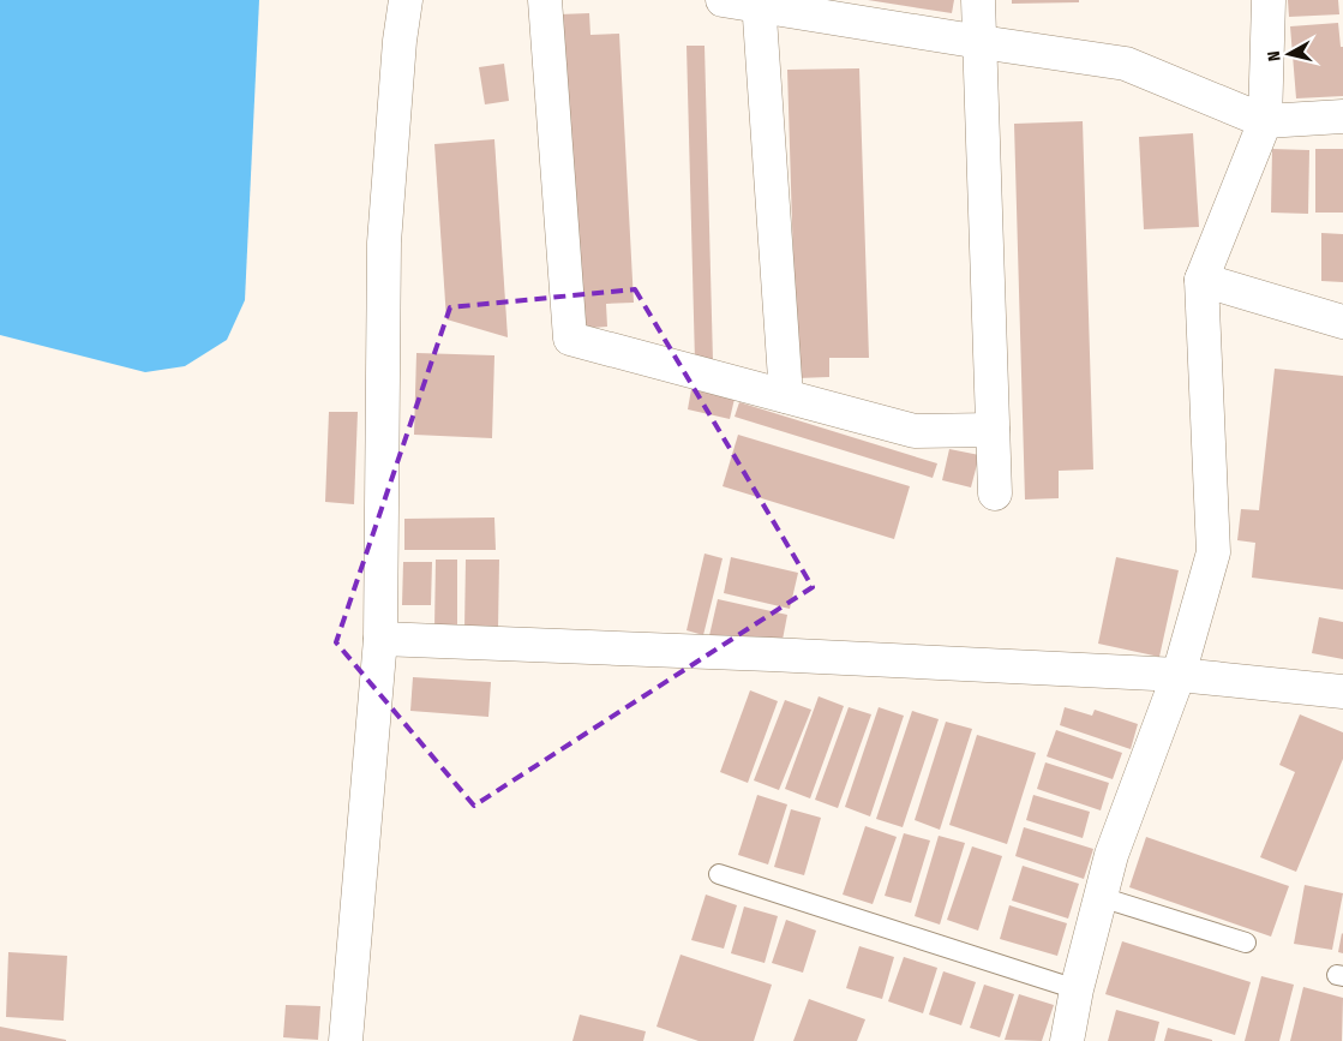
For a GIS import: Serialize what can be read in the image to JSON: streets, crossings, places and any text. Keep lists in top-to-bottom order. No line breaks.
{"north":"left"}
